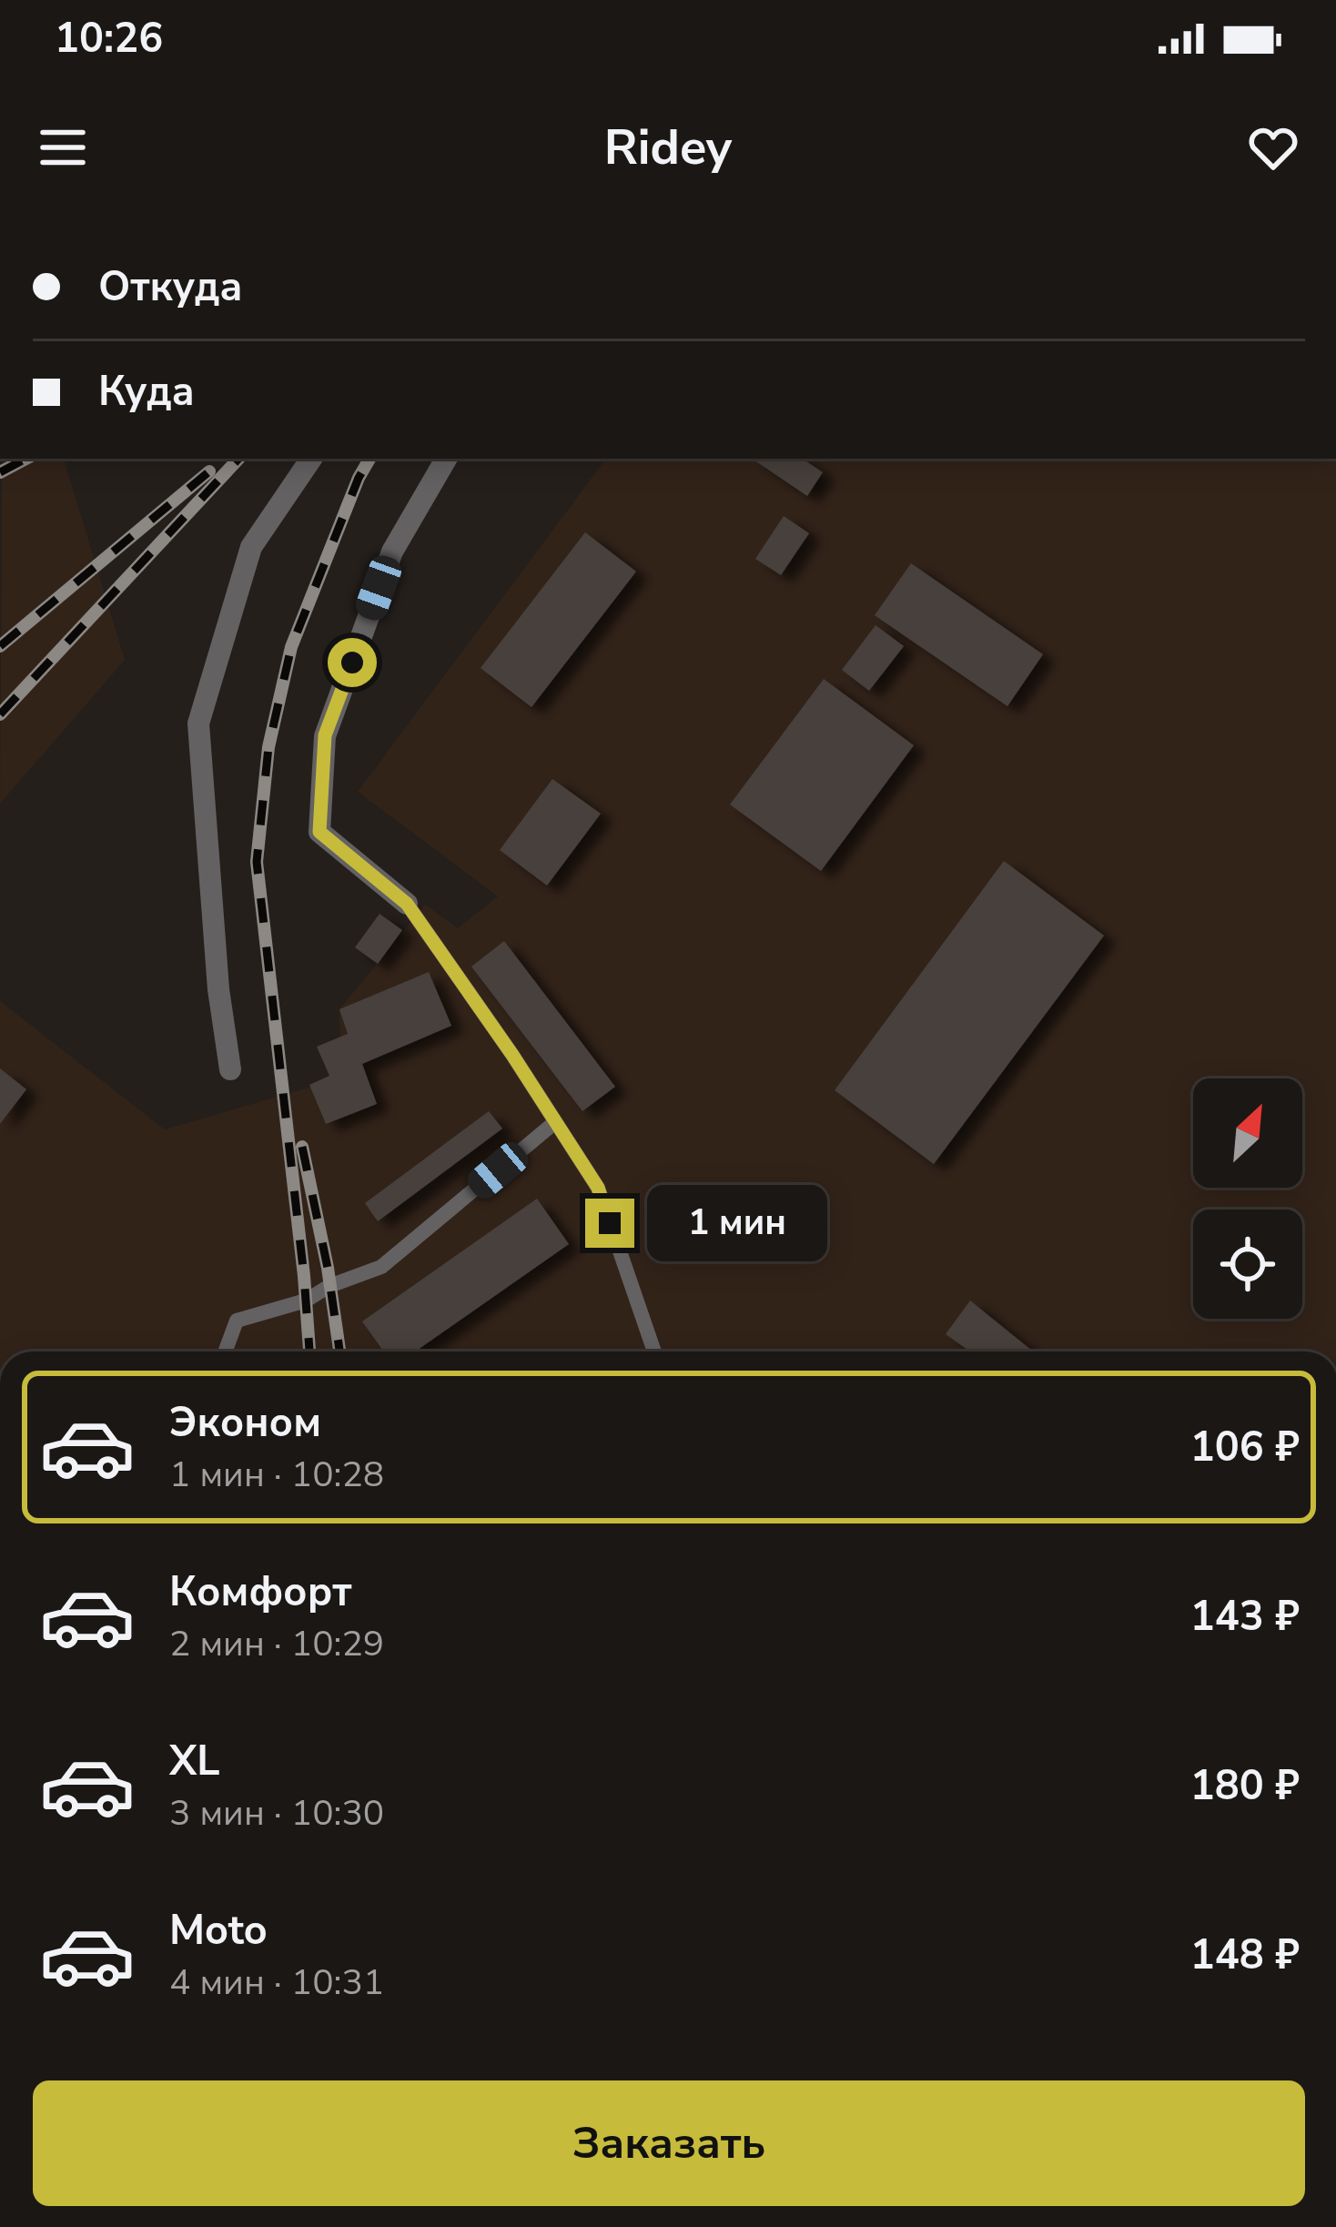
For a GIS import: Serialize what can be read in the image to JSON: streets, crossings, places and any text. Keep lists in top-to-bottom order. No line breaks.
{"north":"top right","page":{"status":"10:26","header":"Ridey","banner":["Откуда","Куда"],"bubble":"1 мин","list":[{"name":"Эконом","note":"1 мин · 10:28","value":"106 ₽"},{"name":"Комфорт","note":"2 мин · 10:29","value":"143 ₽"},{"name":"XL","note":"3 мин · 10:30","value":"180 ₽"},{"name":"Moto","note":"4 мин · 10:31","value":"148 ₽"}],"buttons":"Заказать"}}
